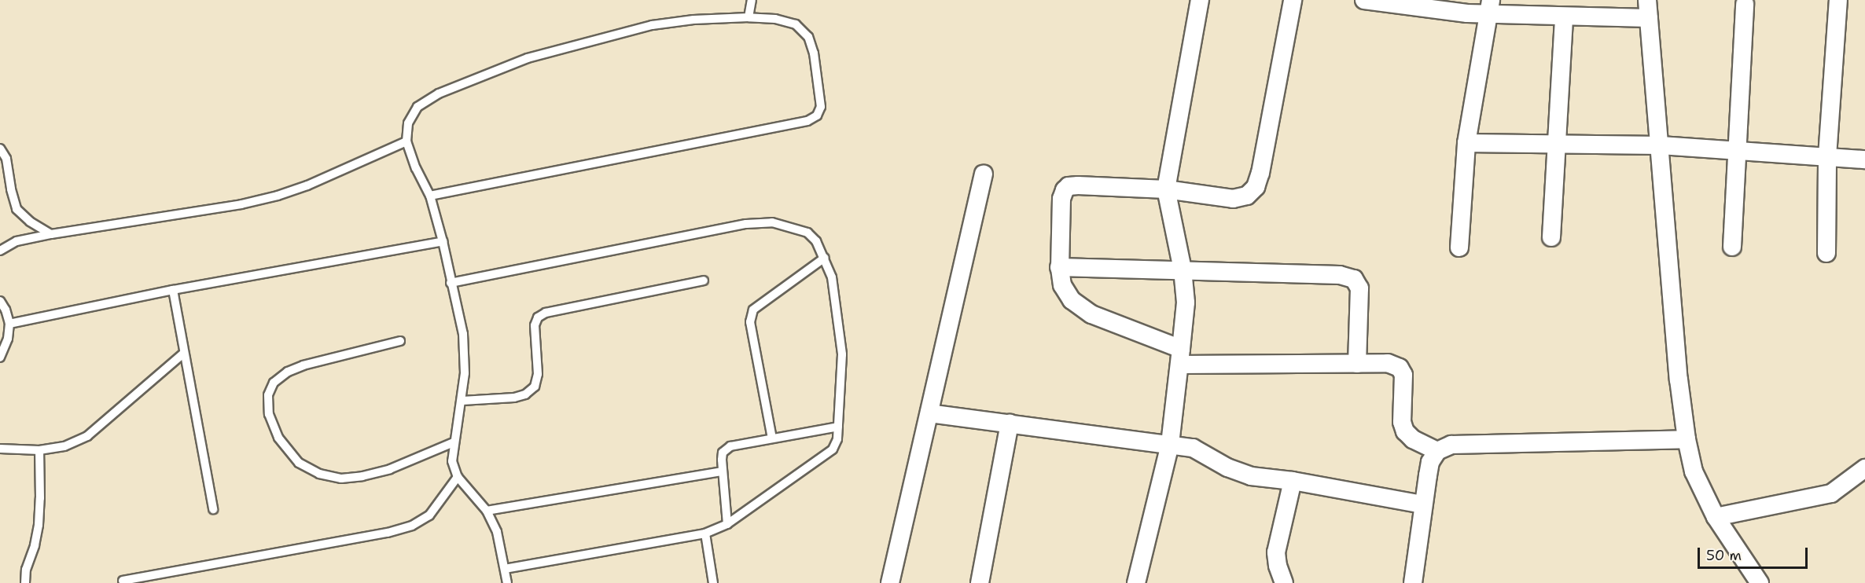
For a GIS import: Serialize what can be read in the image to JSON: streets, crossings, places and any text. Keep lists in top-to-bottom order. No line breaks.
{"scale_bar":"50 m"}
